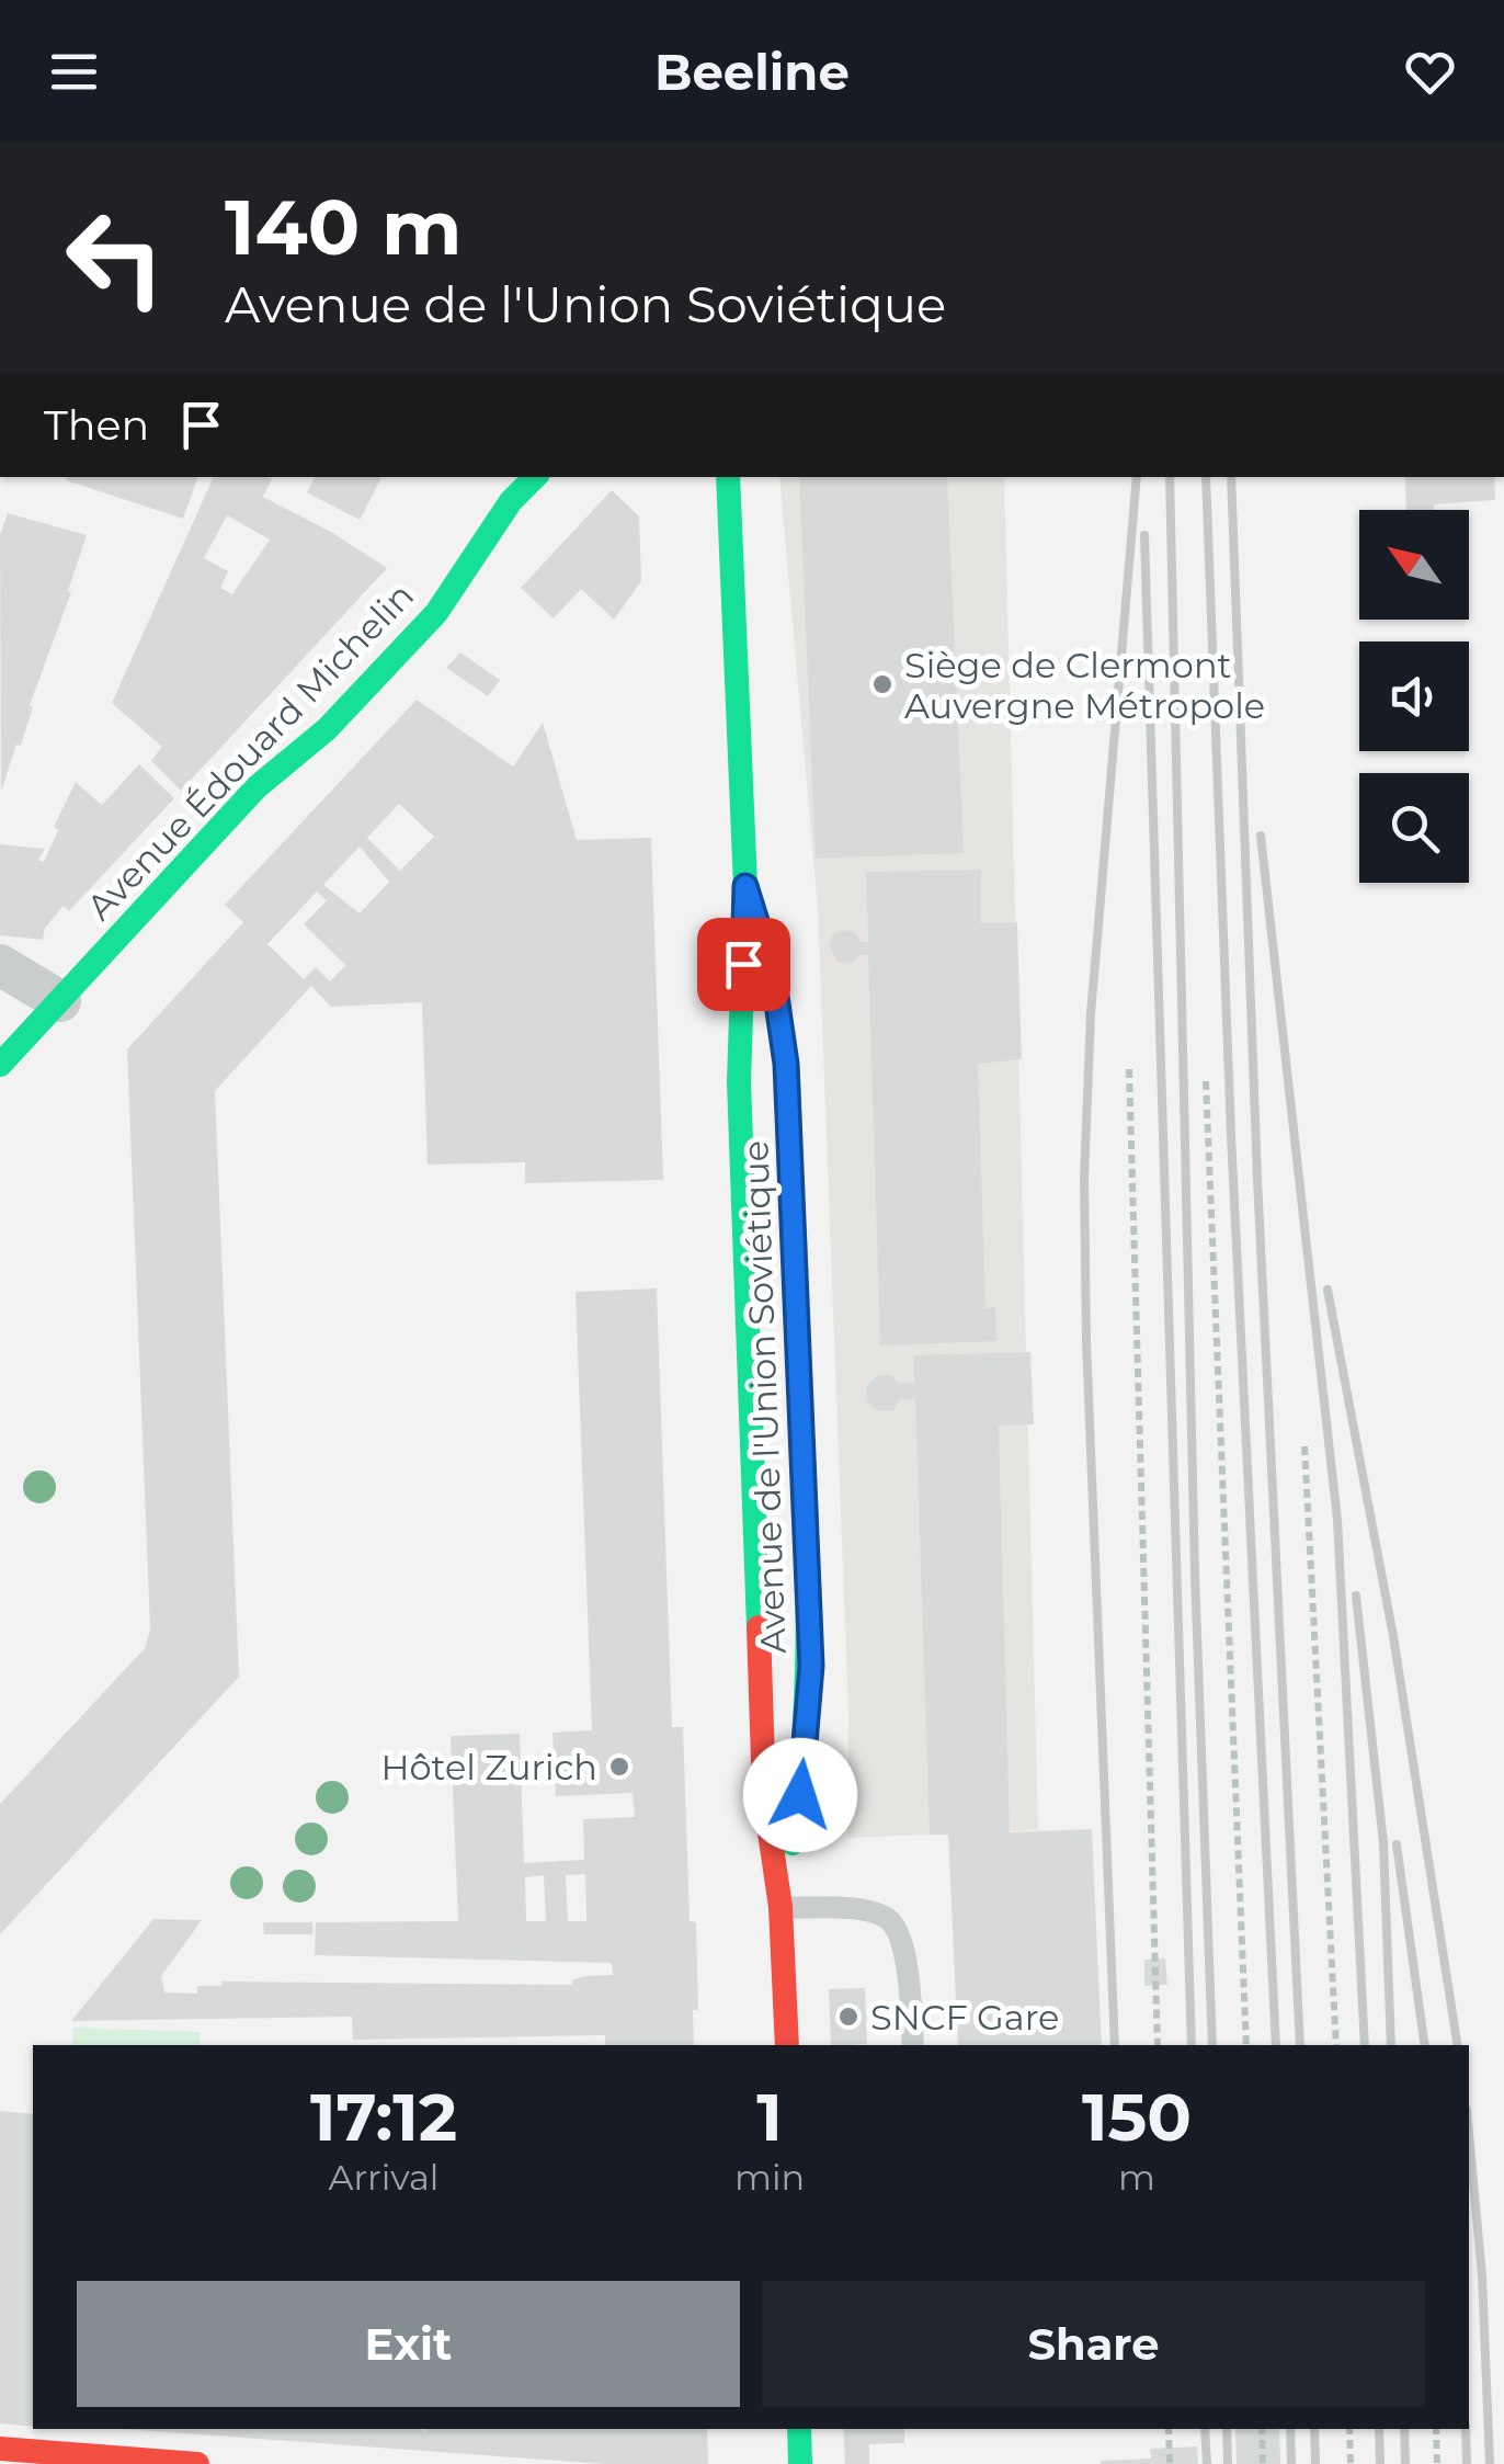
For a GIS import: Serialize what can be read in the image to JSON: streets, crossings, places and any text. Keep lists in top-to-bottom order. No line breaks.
{"streets":{"street":["Avenue Édouard Michelin","Avenue de l'Union Soviétique"]},"places":["Siège de Clermont Auvergne Métropole","Hôtel Zurich","SNCF Gare"],"north":"top left","page":{"header":"Beeline","turn":["140 m","Avenue de l'Union Soviétique"],"then":"Then","eta":["17:12","Arrival","1","min","150","m"],"buttons":["Exit","Share"]}}
